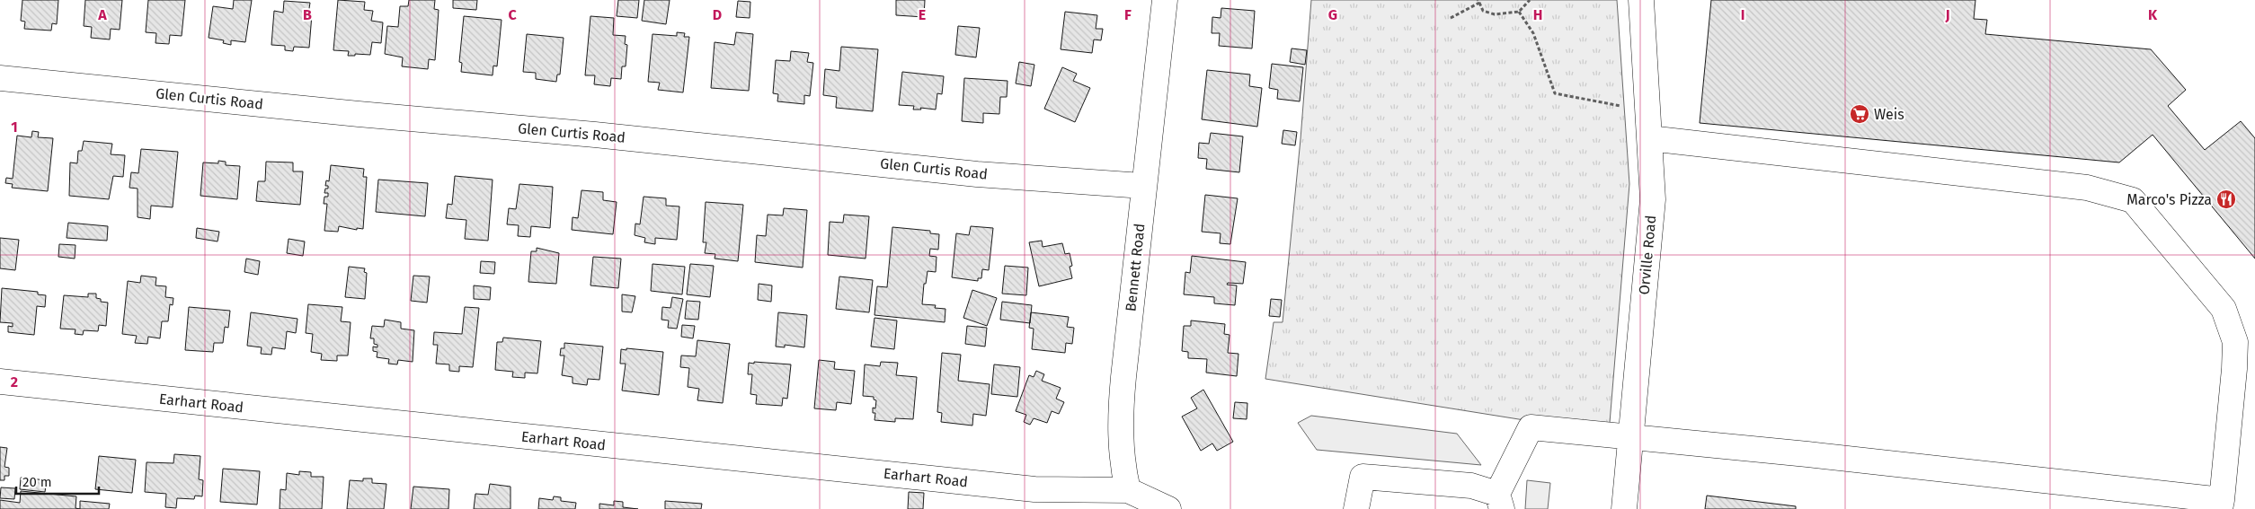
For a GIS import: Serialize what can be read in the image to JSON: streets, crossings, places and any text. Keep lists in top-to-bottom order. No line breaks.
{"streets":{"street":["Glen Curtis Road","Orville Road","Bennett Road","Earhart Road"]},"crossings":[["Glen Curtis Road","Bennett Road"],["Bennett Road","Earhart Road"]],"places":{"supermarket":["Weis"],"restaurant":["Marco's Pizza"]},"scale_bar":"20 m","grid":{"columns":["A","B","C","D","E","F","G","H","I","J","K"],"rows":["1","2"]}}
